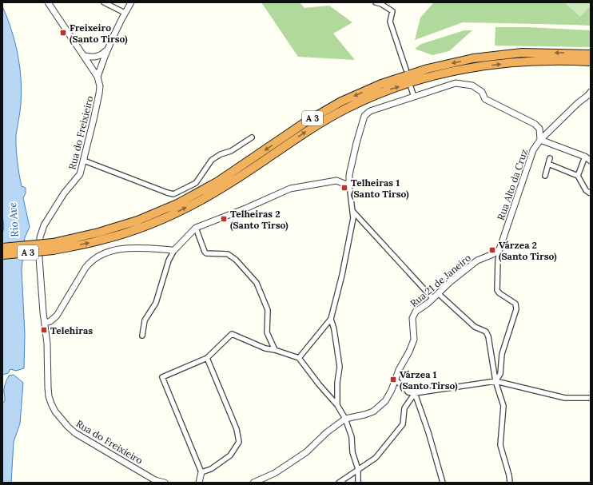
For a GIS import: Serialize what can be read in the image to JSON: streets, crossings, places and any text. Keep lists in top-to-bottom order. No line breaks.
{"streets":{"highway":["A 3"],"street":["Rua do Freixieiro","Rua Alto da Cruz","Rua 21 de Janeiro"]},"crossings":[["Rua Alto da Cruz","Rua 21 de Janeiro"]],"water":["Rio Ave"],"places":{"transit":["Freixeiro (Santo Tirso)","Telheiras 1 (Santo Tirso)","Telheiras 2 (Santo Tirso)","Várzea 2 (Santo Tirso)","Telehiras","Várzea 1 (Santo Tirso)"]}}
